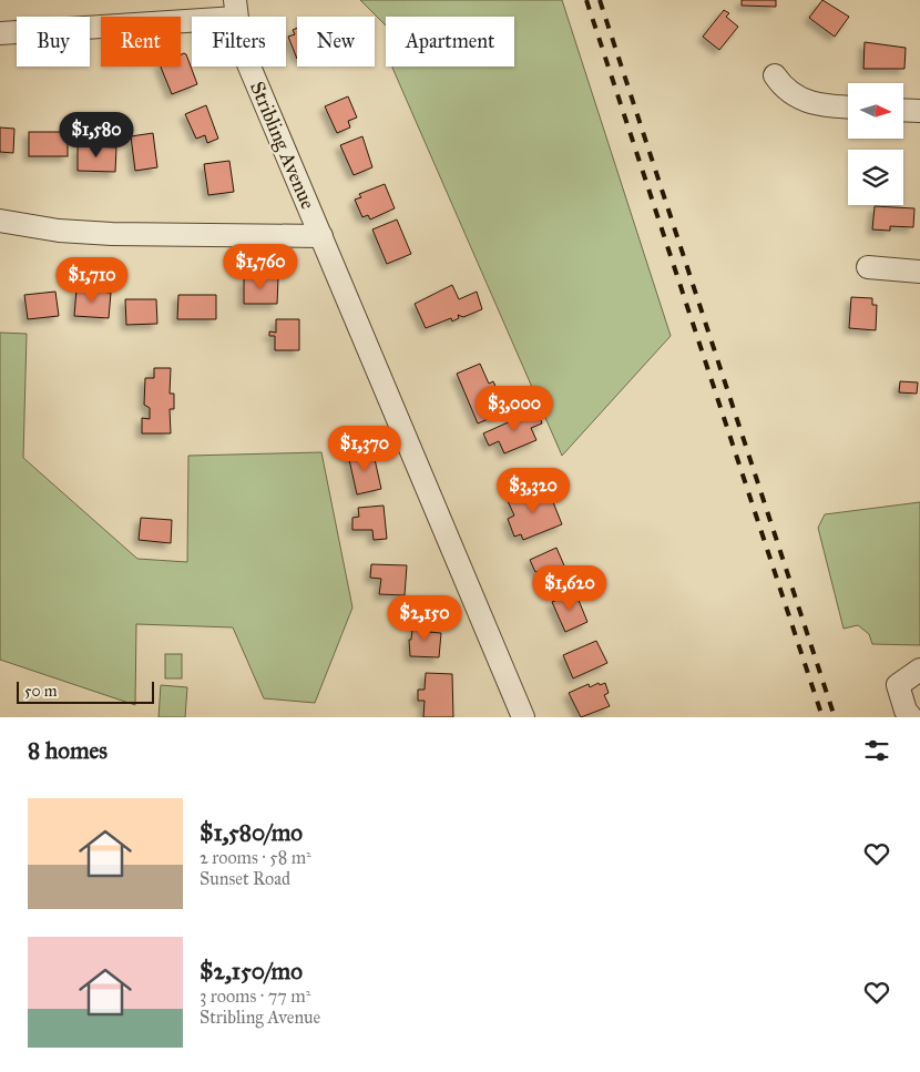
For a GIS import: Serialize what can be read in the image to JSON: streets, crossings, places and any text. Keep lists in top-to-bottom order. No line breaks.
{"streets":{"street":["Stribling Avenue"]},"scale_bar":"50 m","north":"right","page":{"chip":["Buy","Rent","Filters","New","Apartment"],"price":["$1,580","$1,760","$1,710","$3,000","$1,370","$3,320","$1,620","$2,150"],"scale":"50 m","heading":"8 homes","list":[{"name":"$1,580/mo","note":"2 rooms · 58 m² · Sunset Road"},{"name":"$2,150/mo","note":"3 rooms · 77 m² · Stribling Avenue"}]}}
